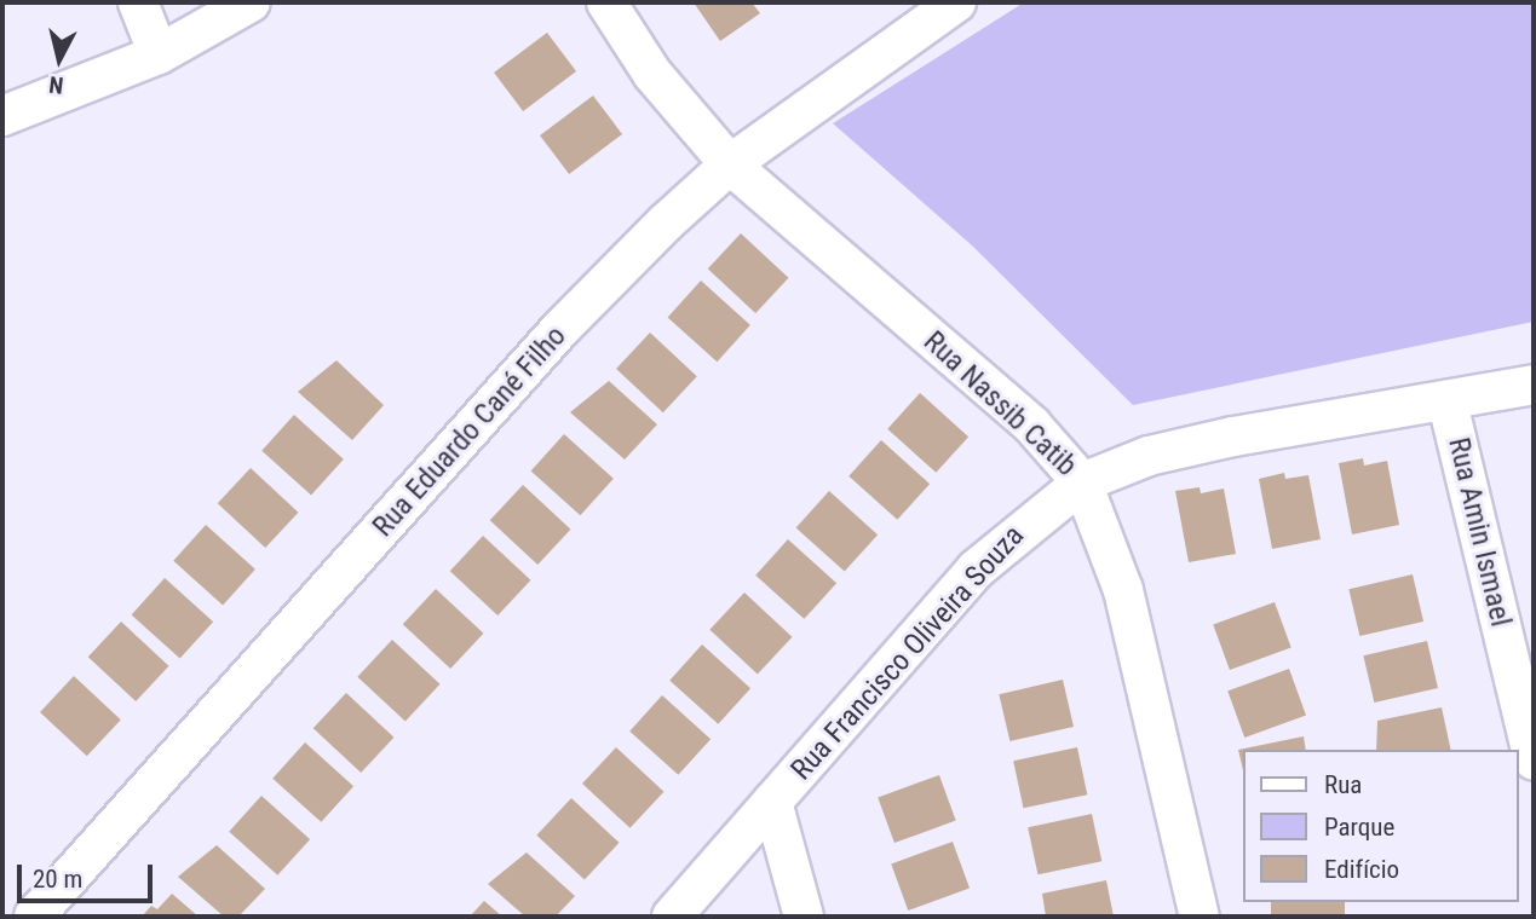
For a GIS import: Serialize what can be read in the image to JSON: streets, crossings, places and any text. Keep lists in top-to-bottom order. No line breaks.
{"streets":{"street":["Rua Nassib Catib","Rua Eduardo Cané Filho","Rua Amin Ismael","Rua Francisco Oliveira Souza"]},"crossings":[["Rua Nassib Catib","Rua Eduardo Cané Filho"],["Rua Nassib Catib","Rua Francisco Oliveira Souza"],["Rua Amin Ismael","Rua Francisco Oliveira Souza"]],"legend":["Rua","Parque","Edifício"],"scale_bar":"20 m","north":"bottom"}
